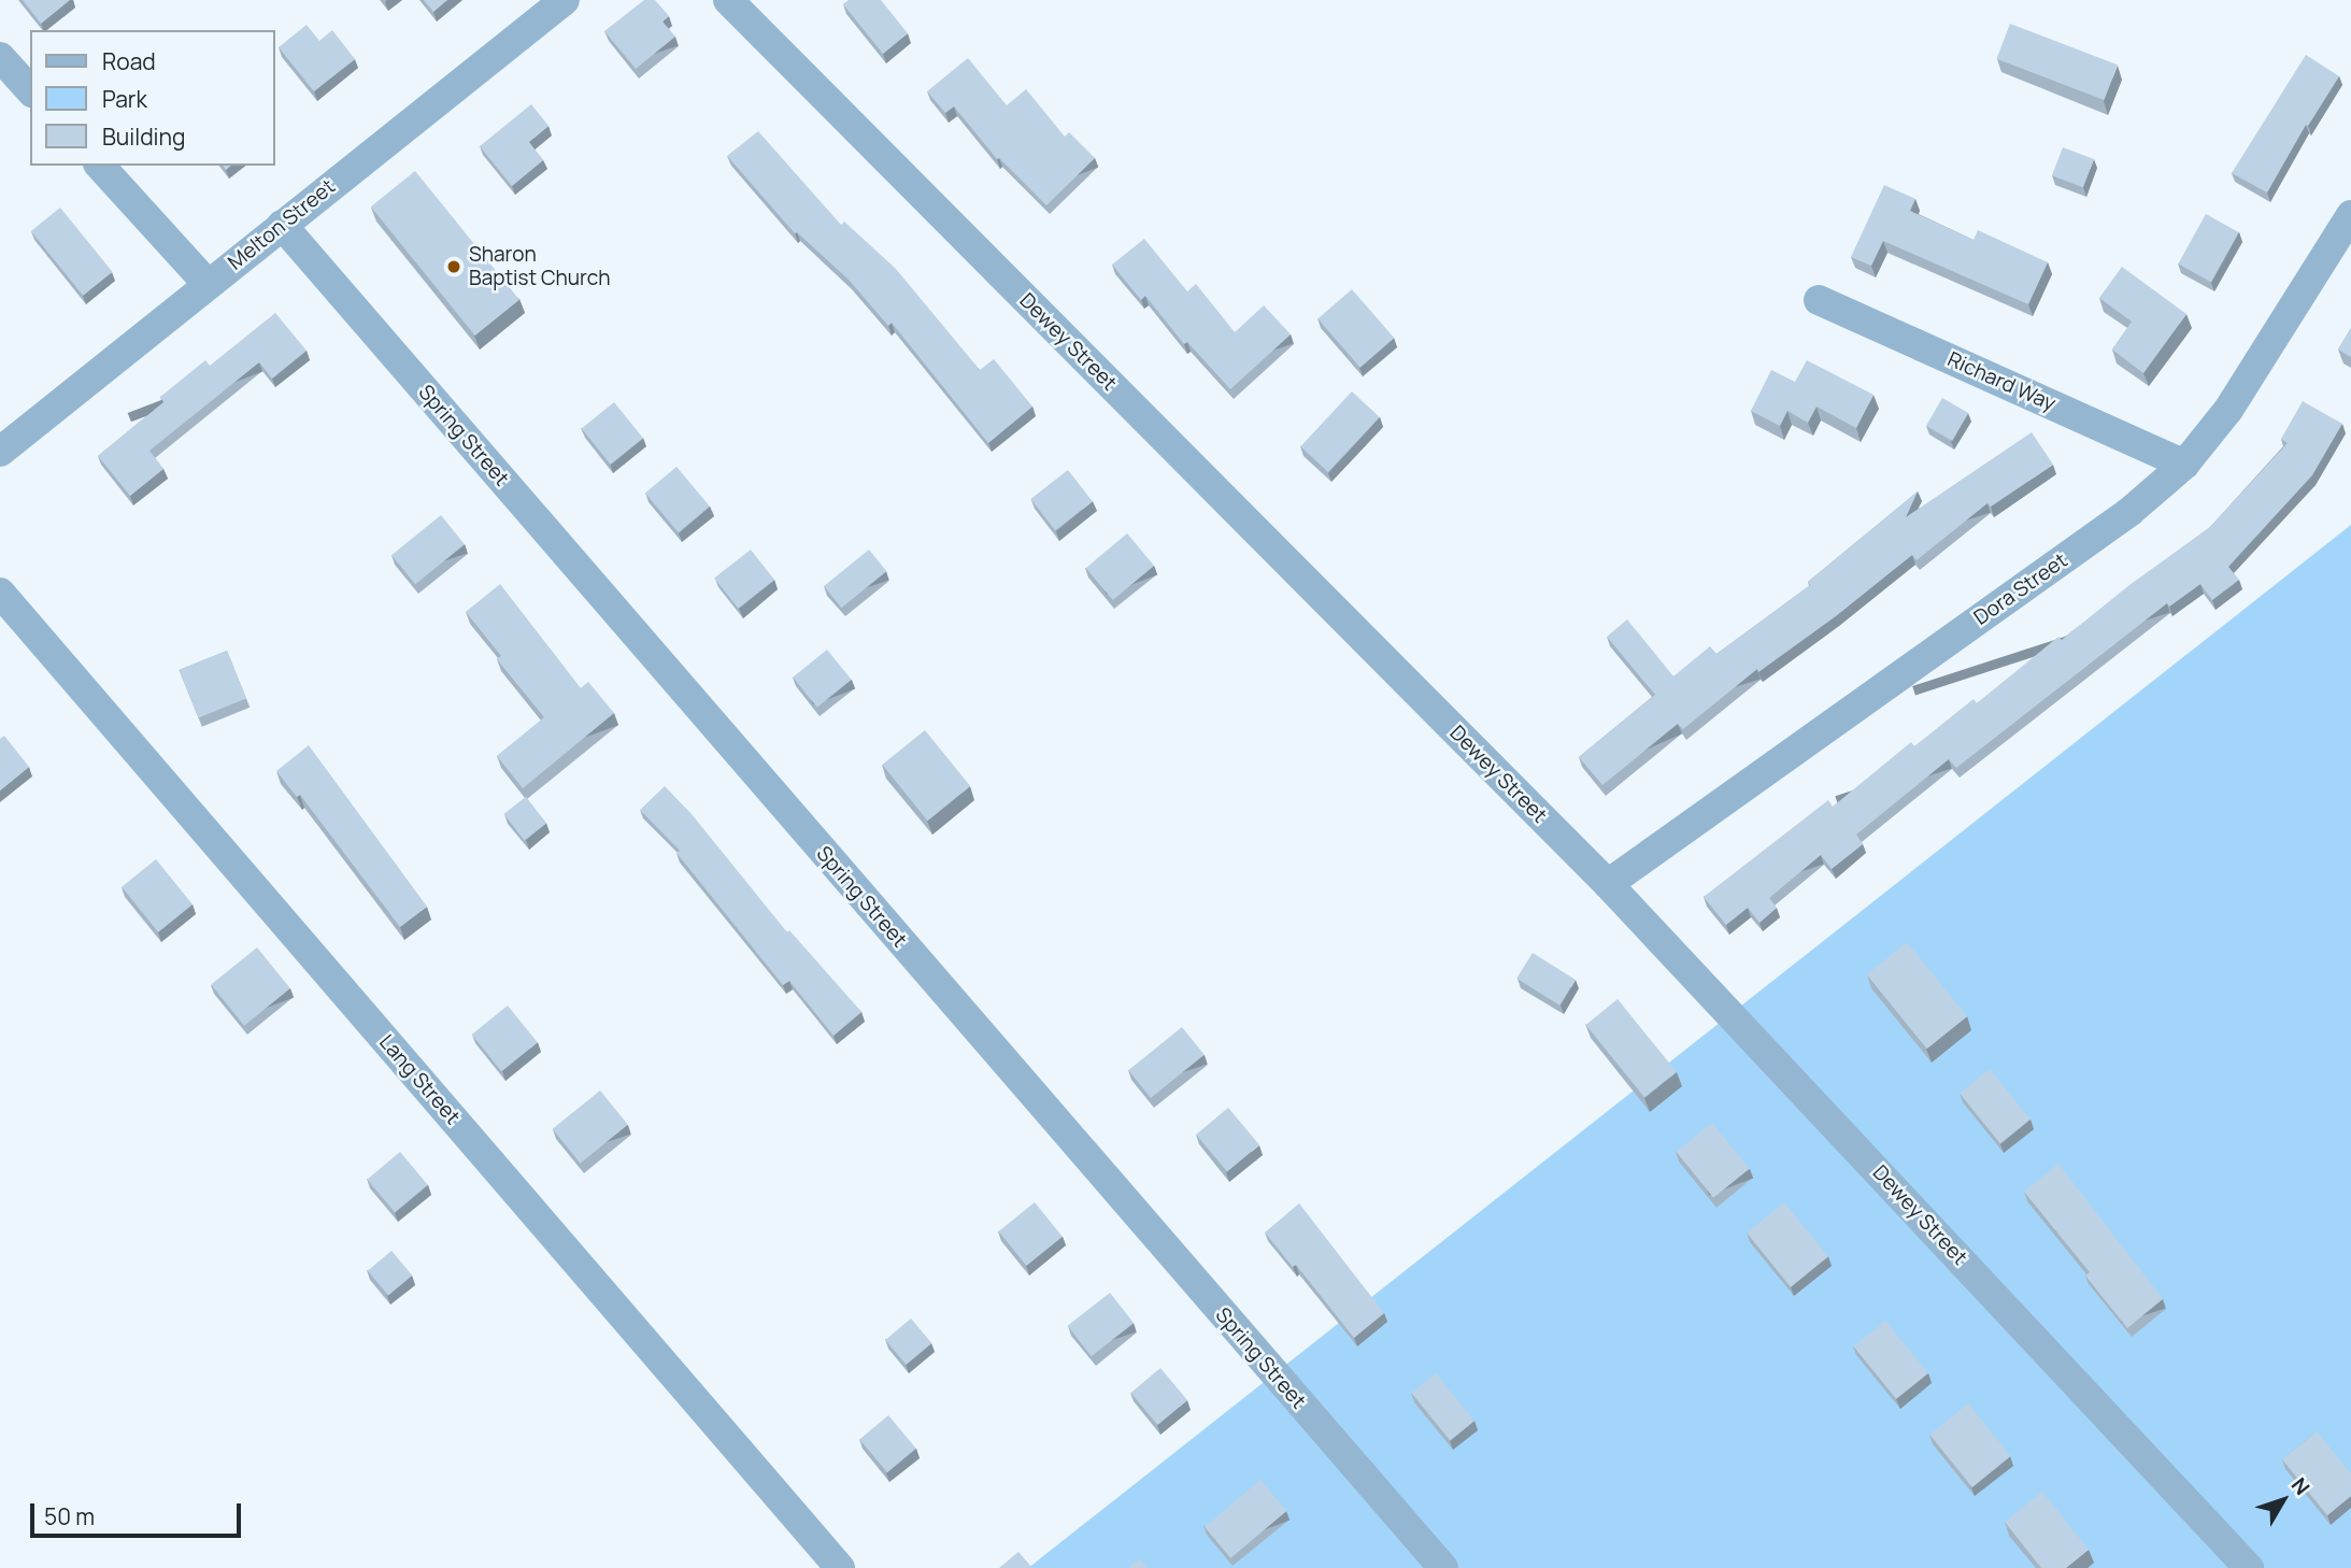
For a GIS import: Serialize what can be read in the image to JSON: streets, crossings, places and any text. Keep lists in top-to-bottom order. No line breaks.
{"streets":{"street":["Melton Street","Dewey Street","Richard Way","Spring Street","Dora Street","Lang Street"]},"crossings":[["Melton Street","Spring Street"],["Dewey Street","Dora Street"],["Richard Way","Dora Street"]],"places":["Sharon Baptist Church"],"legend":["Road","Park","Building"],"scale_bar":"50 m","north":"top right"}
